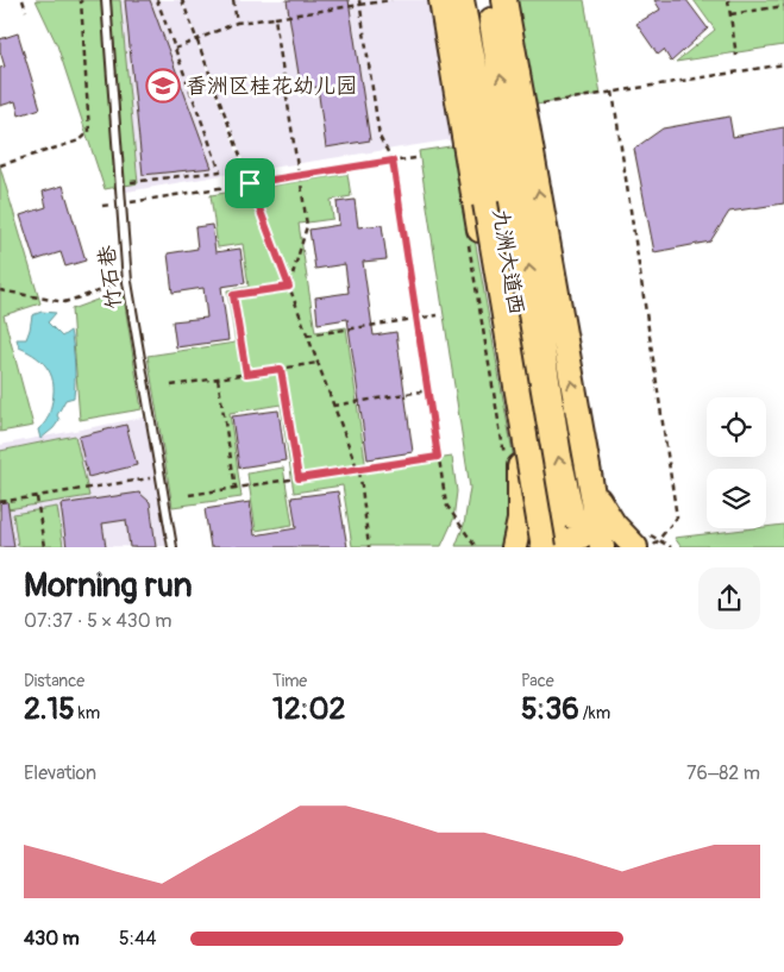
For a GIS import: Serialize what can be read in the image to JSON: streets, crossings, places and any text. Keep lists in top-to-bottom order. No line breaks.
{"streets":{"main road":["九洲大道西"],"lane":["竹石巷"]},"places":{"school or university":["香洲区桂花幼儿园"]},"page":{"heading":["Morning run","07:37 · 5 × 430 m"],"stats":[["Distance","2.15 km"],["Time","12:02"],["Pace","5:36 /km"]],"chart":["Elevation","76–82 m"],"list":[{"name":"430 m","note":"5:44"}]}}
